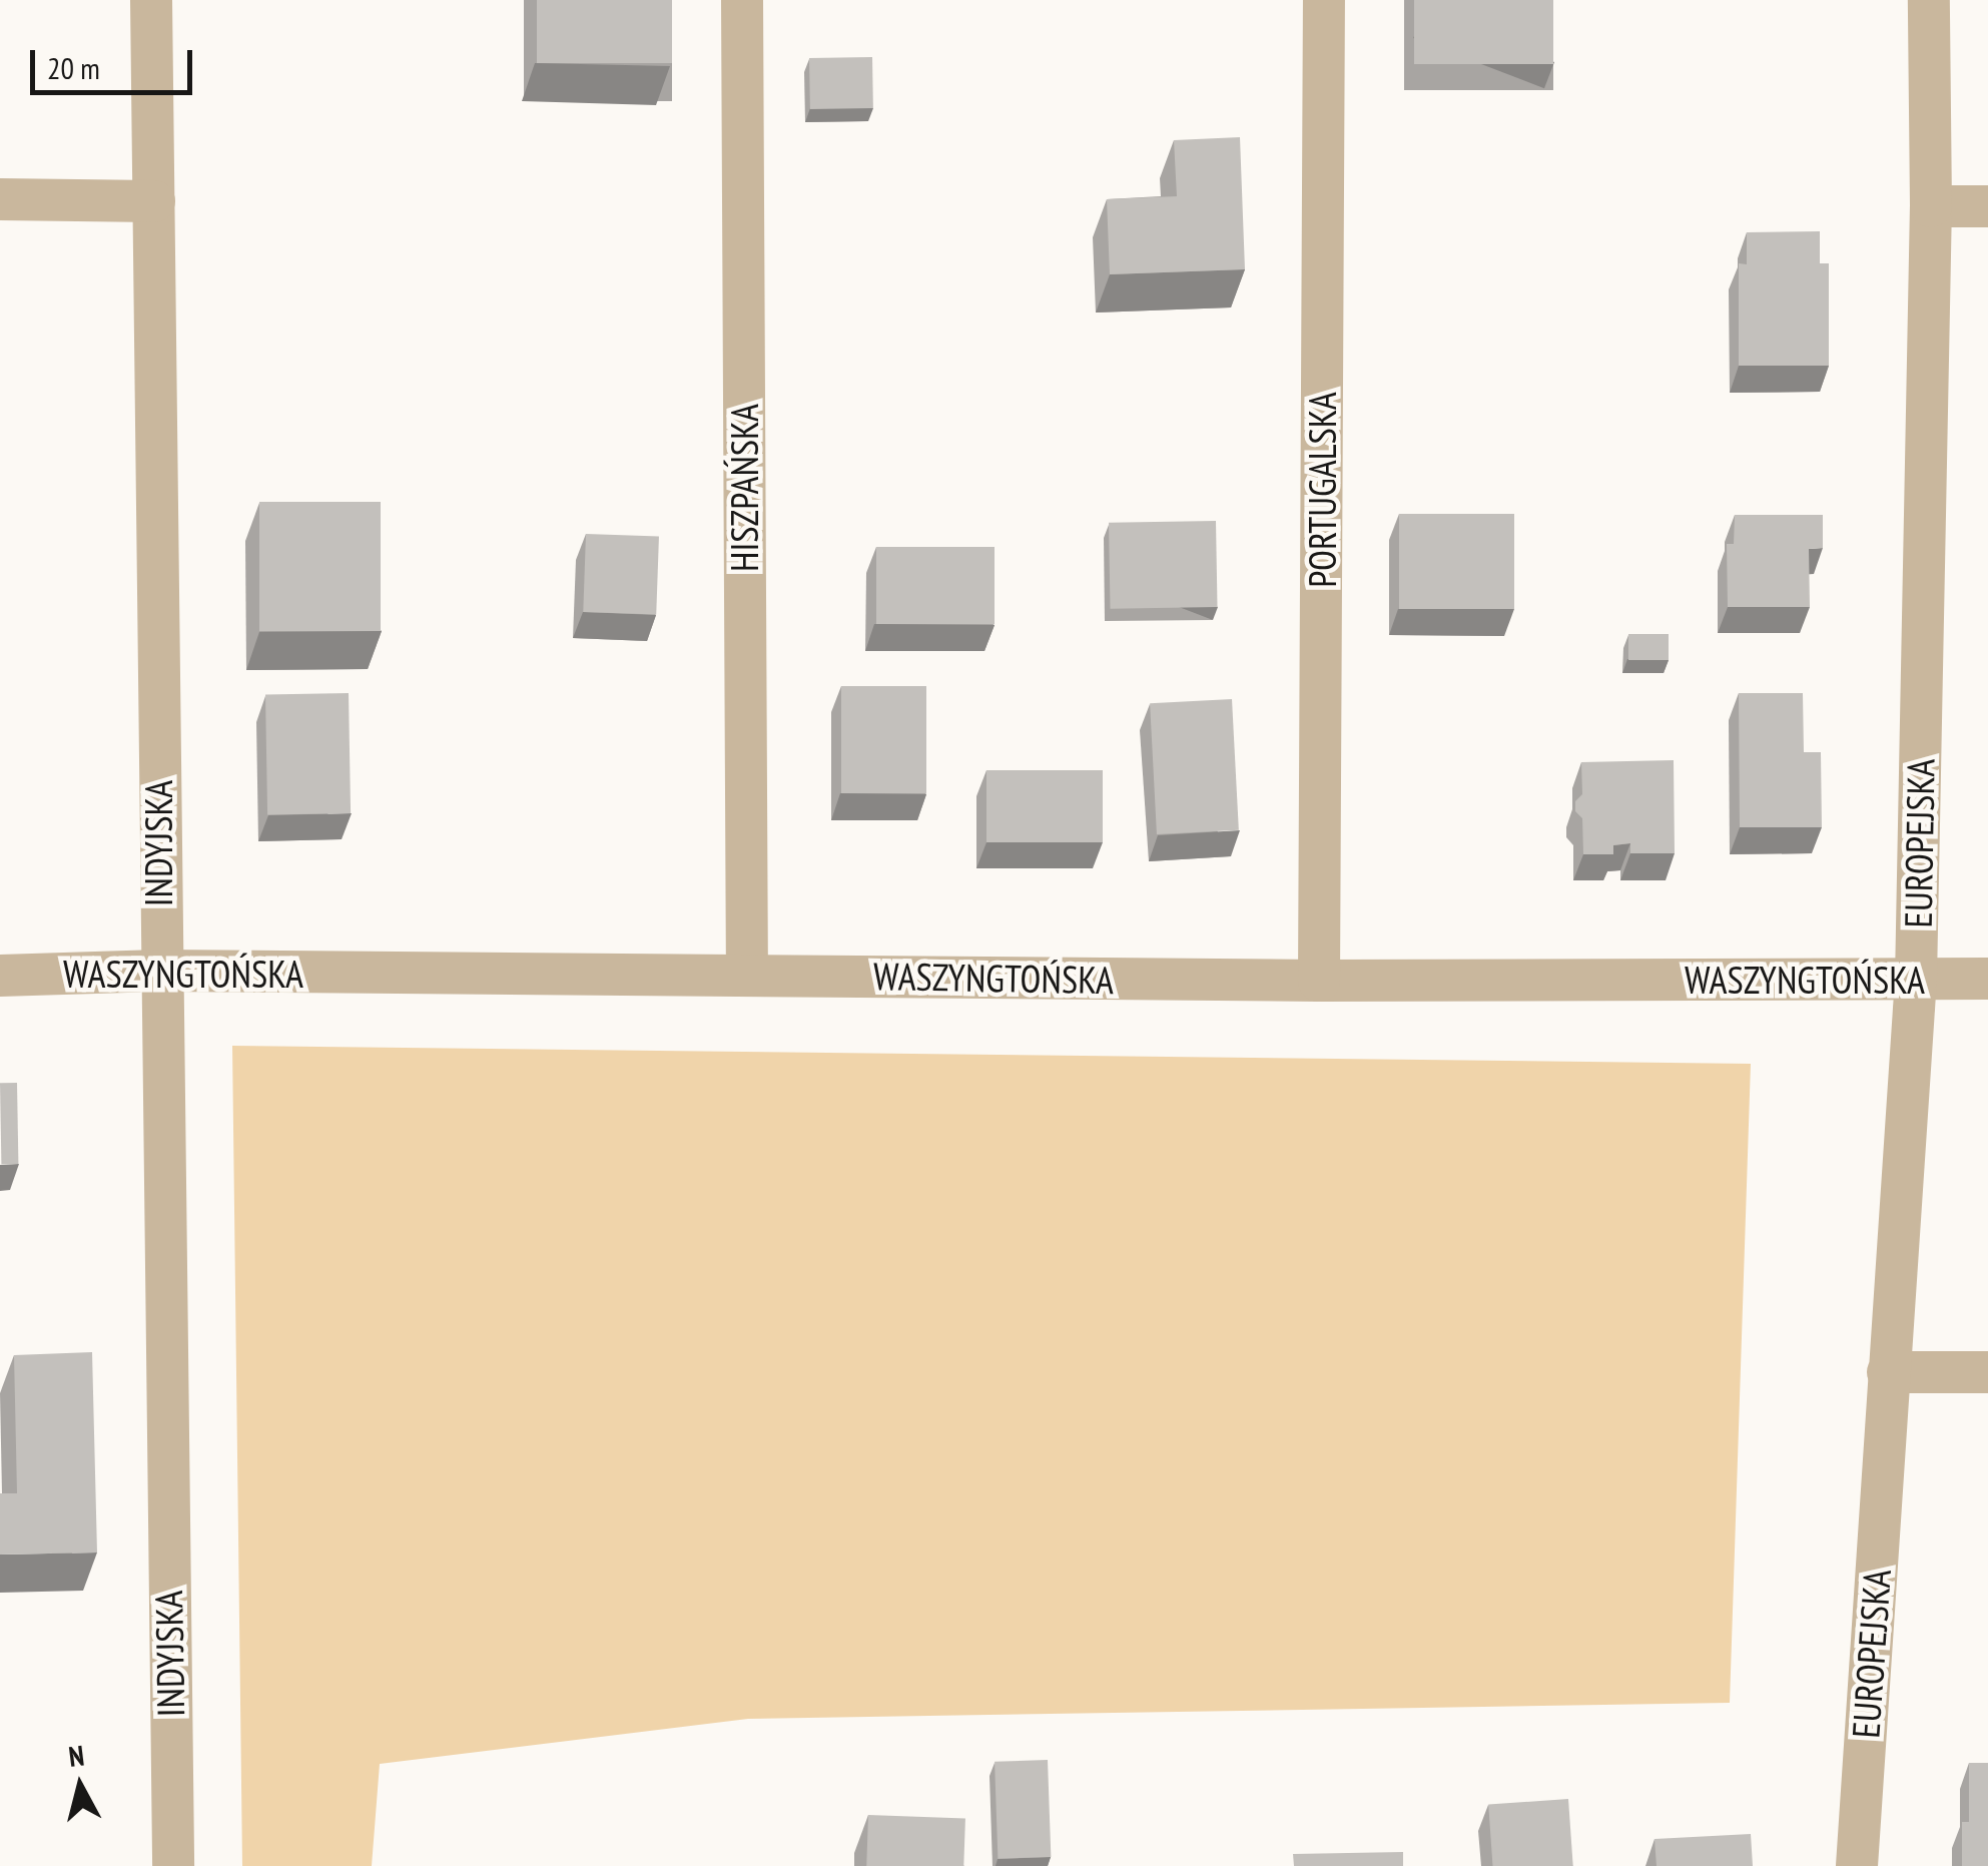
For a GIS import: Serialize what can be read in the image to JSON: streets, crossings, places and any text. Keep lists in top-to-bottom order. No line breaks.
{"streets":{"street":["HISZPAŃSKA","PORTUGALSKA","INDYJSKA","EUROPEJSKA","WASZYNGTOŃSKA"]},"crossings":[["HISZPAŃSKA","WASZYNGTOŃSKA"],["PORTUGALSKA","WASZYNGTOŃSKA"],["INDYJSKA","WASZYNGTOŃSKA"],["EUROPEJSKA","WASZYNGTOŃSKA"]],"scale_bar":"20 m","north":"top"}
